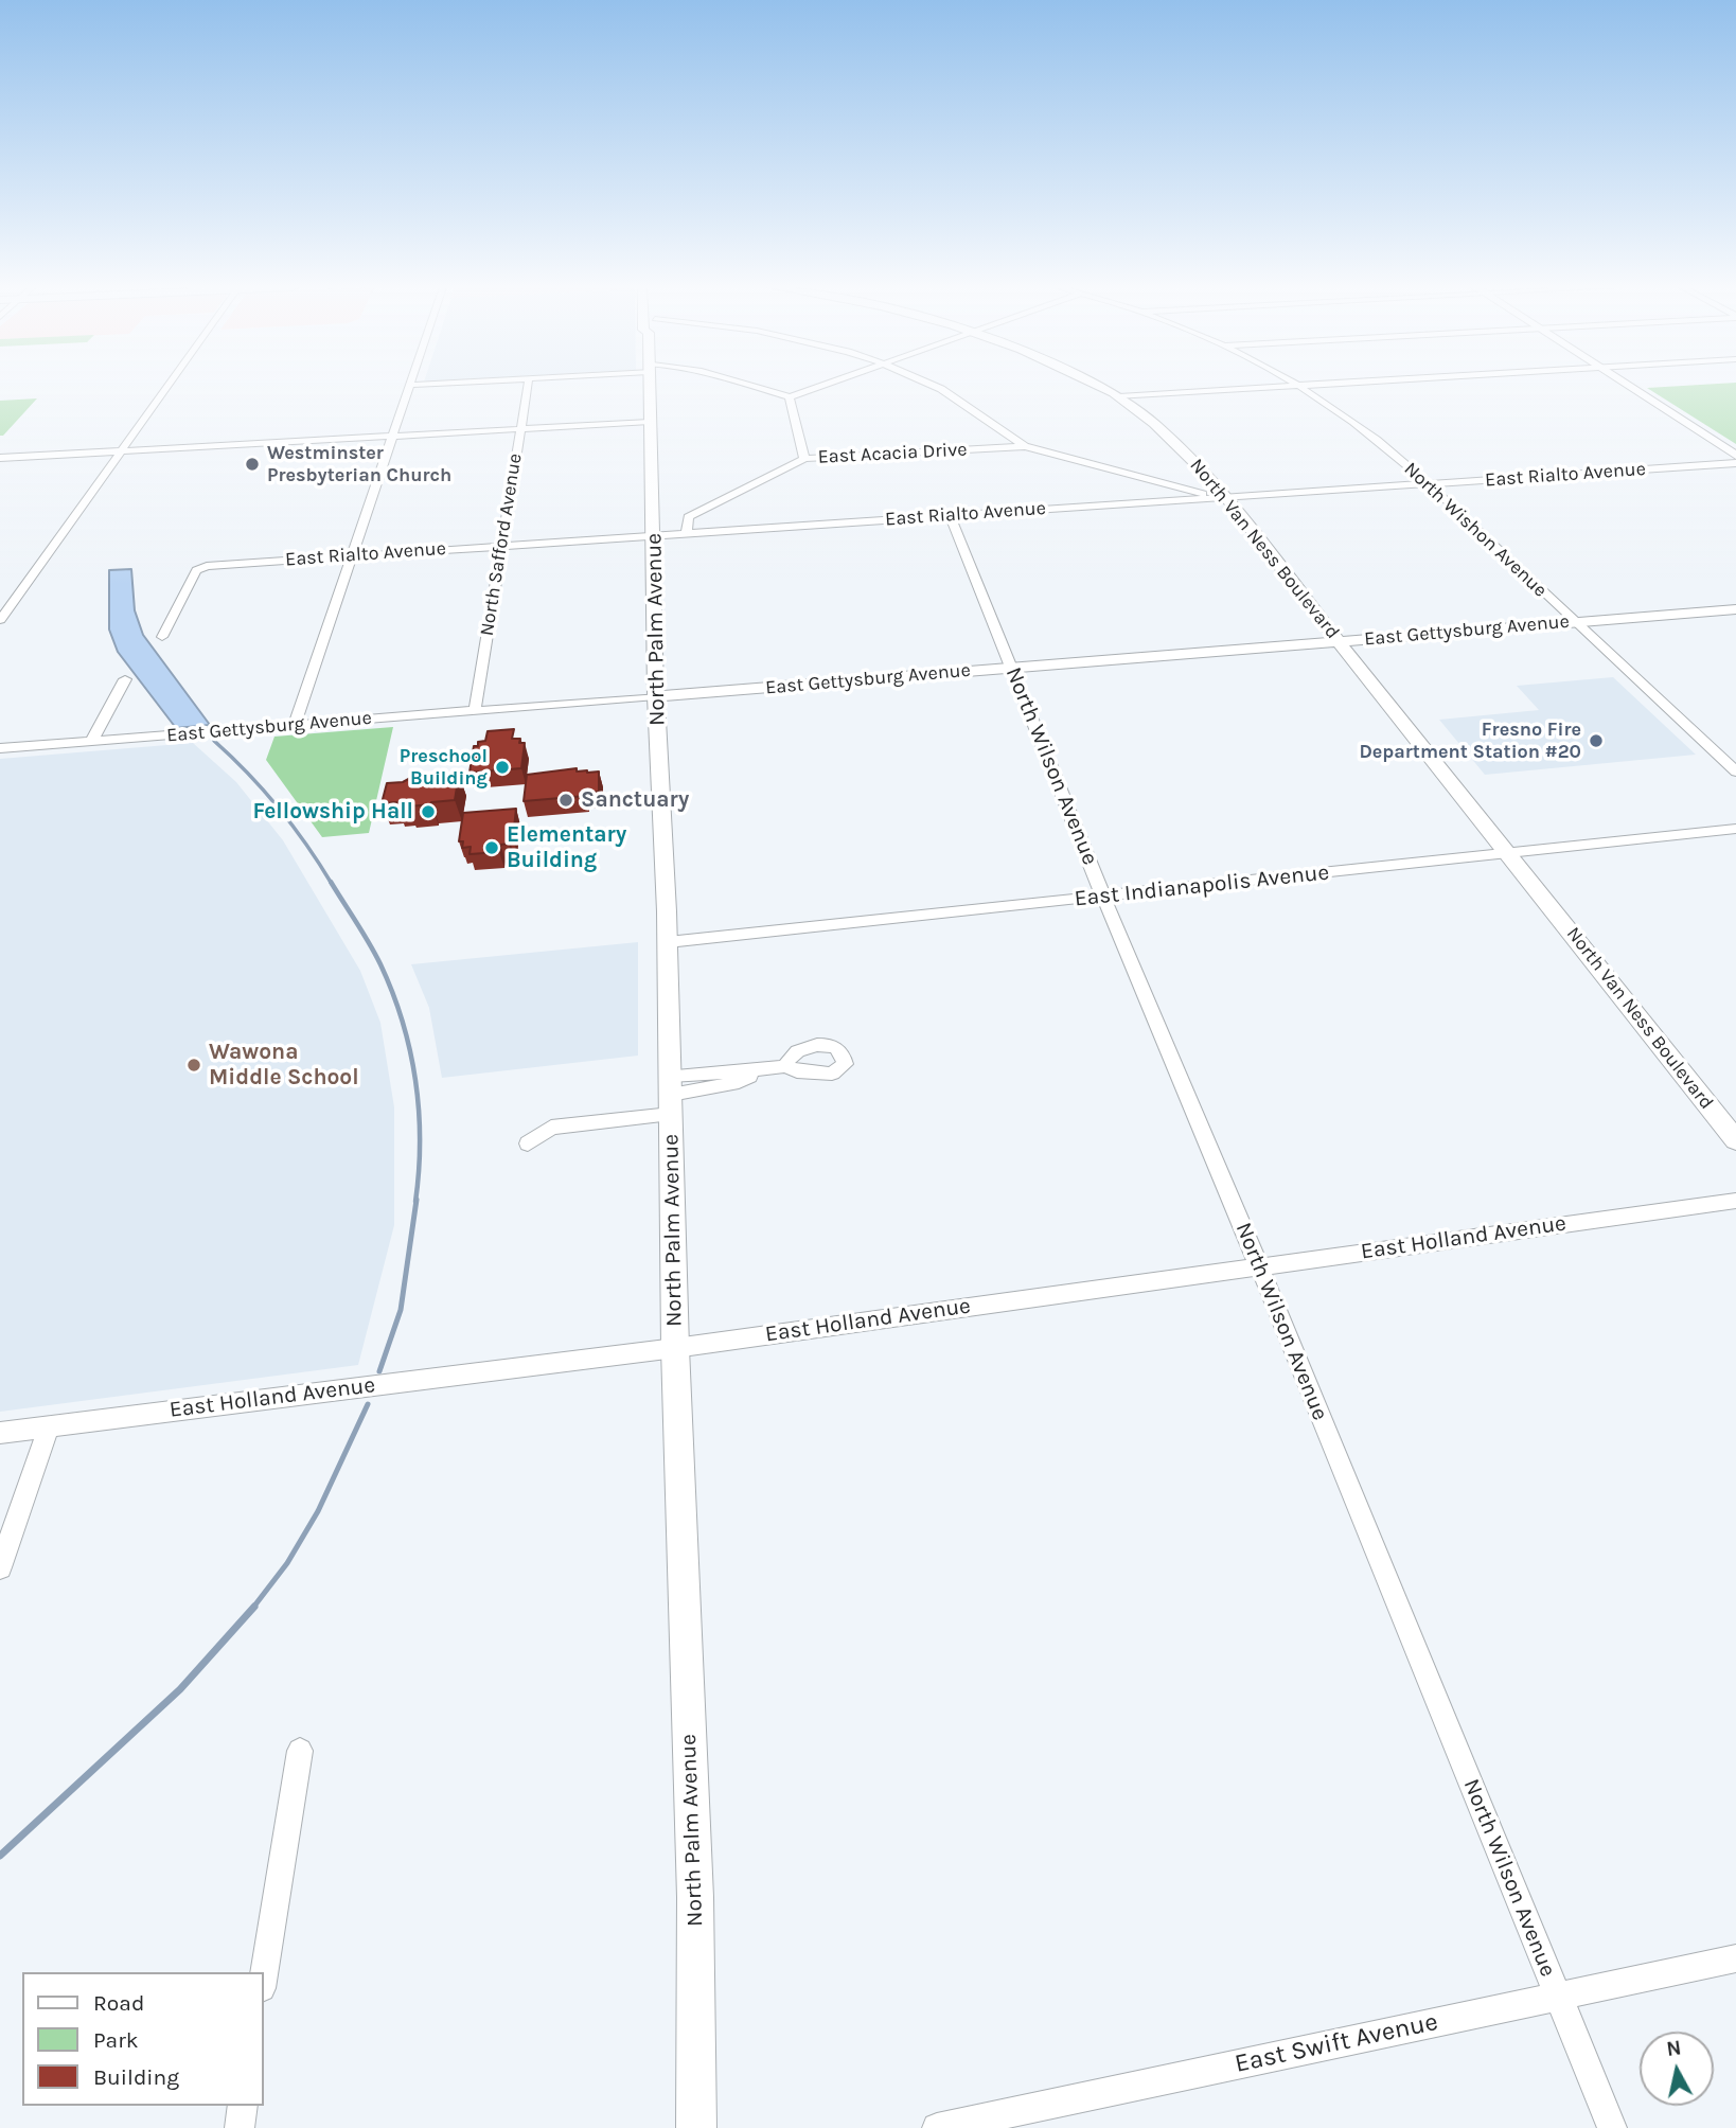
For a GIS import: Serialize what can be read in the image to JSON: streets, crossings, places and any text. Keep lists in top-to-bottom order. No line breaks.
{"streets":{"street":["East Acacia Drive","East Rialto Avenue","North Wishon Avenue","North Safford Avenue","North Van Ness Boulevard","North Palm Avenue","East Gettysburg Avenue","North Wilson Avenue","East Indianapolis Avenue","East Holland Avenue","East Swift Avenue"]},"crossings":[["East Rialto Avenue","North Wishon Avenue"],["East Rialto Avenue","North Safford Avenue"],["East Rialto Avenue","North Van Ness Boulevard"],["East Rialto Avenue","North Palm Avenue"],["East Rialto Avenue","North Wilson Avenue"],["North Wishon Avenue","East Gettysburg Avenue"],["North Safford Avenue","East Gettysburg Avenue"],["North Van Ness Boulevard","East Gettysburg Avenue"],["North Van Ness Boulevard","East Indianapolis Avenue"],["North Palm Avenue","East Gettysburg Avenue"],["North Palm Avenue","East Indianapolis Avenue"],["North Palm Avenue","East Holland Avenue"],["East Gettysburg Avenue","North Wilson Avenue"],["North Wilson Avenue","East Indianapolis Avenue"],["North Wilson Avenue","East Holland Avenue"],["North Wilson Avenue","East Swift Avenue"]],"places":["Westminster Presbyterian Church","Fresno Fire Department Station #20","Preschool Building","Sanctuary","Fellowship Hall","Elementary Building","Wawona Middle School"],"legend":["Road","Park","Building"],"north":"top"}
